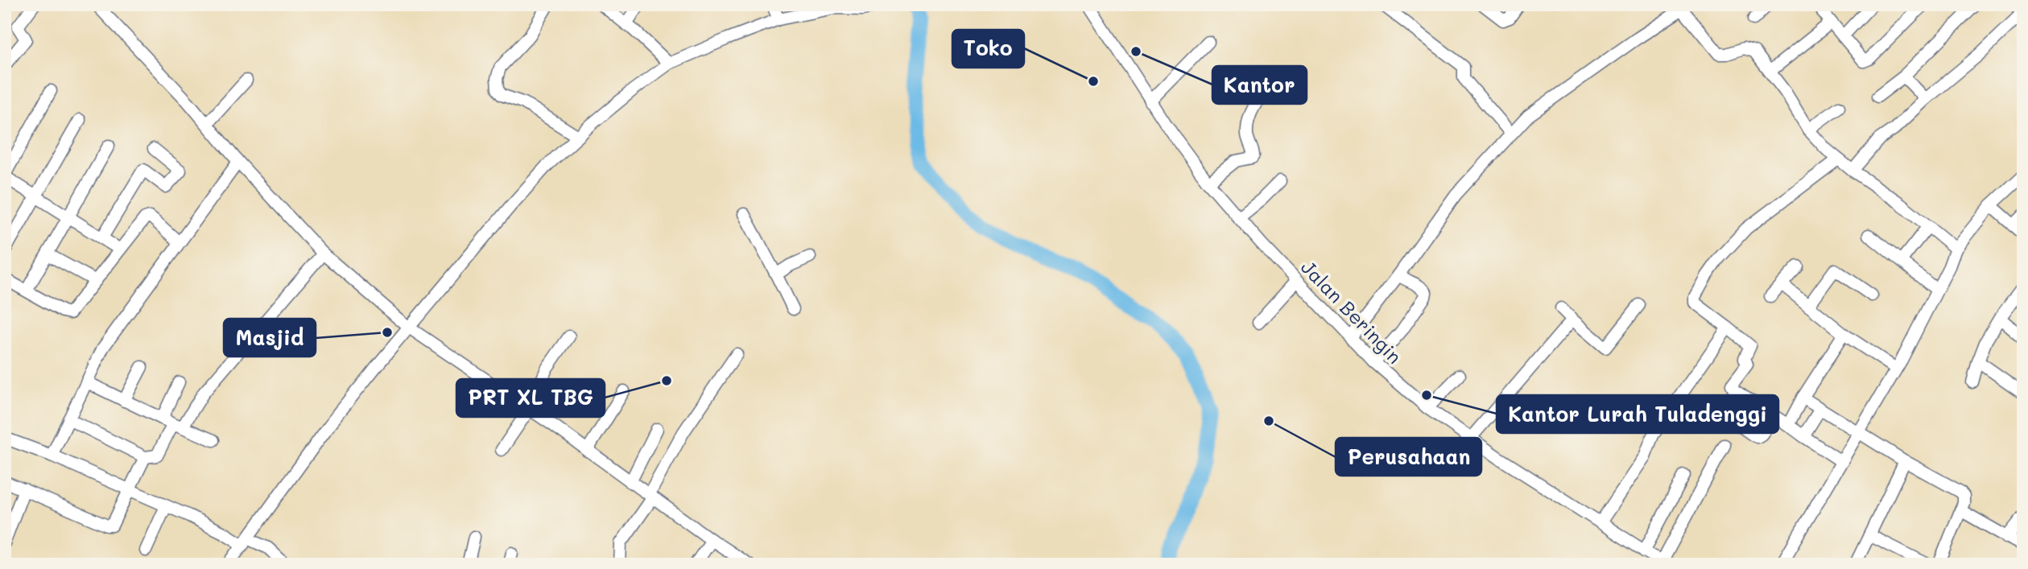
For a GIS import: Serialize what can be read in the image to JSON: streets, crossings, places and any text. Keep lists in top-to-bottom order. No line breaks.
{"streets":{"street":["Jalan Beringin"]},"places":["Kantor","Toko","Masjid","PRT XL TBG","Kantor Lurah Tuladenggi","Perusahaan"]}
